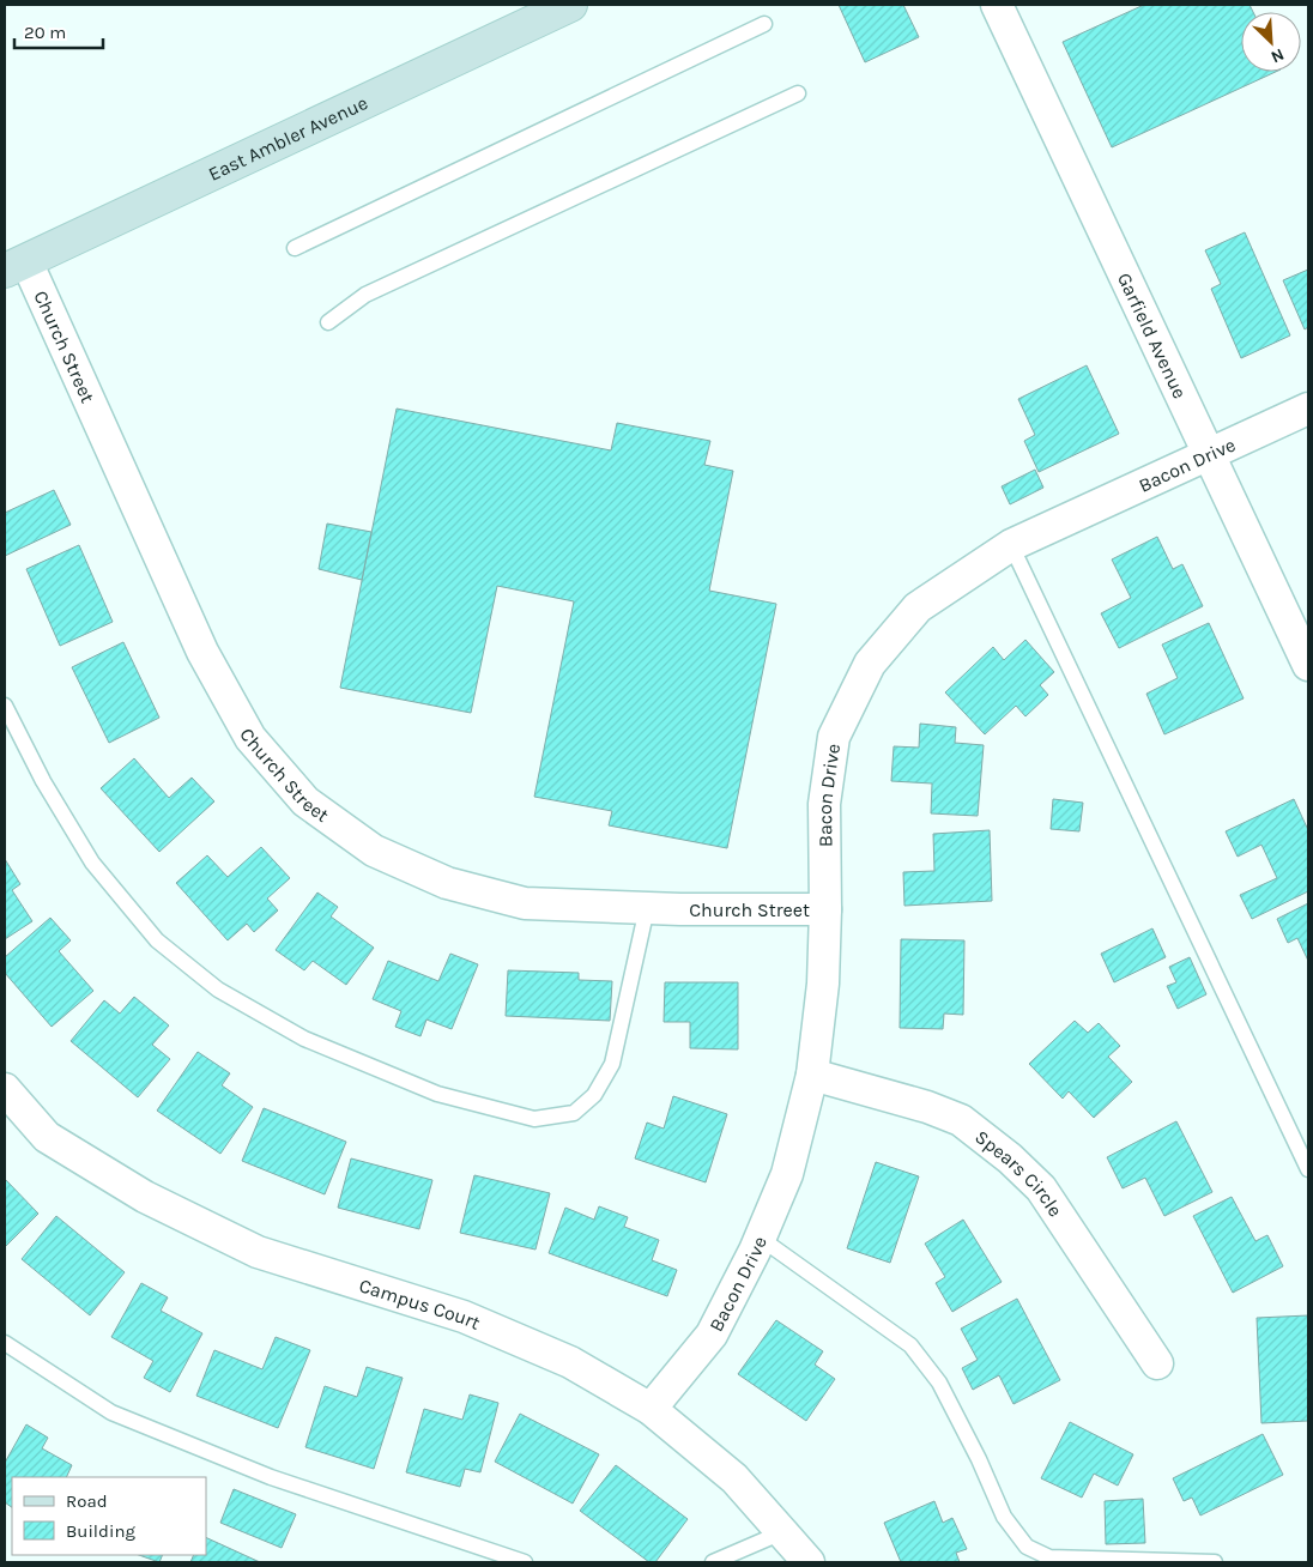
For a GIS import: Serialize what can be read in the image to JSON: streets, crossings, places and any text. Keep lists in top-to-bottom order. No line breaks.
{"streets":{"main road":["East Ambler Avenue"],"street":["Garfield Avenue","Church Street","Bacon Drive","Spears Circle","Campus Court"]},"crossings":[["East Ambler Avenue","Church Street"],["Garfield Avenue","Bacon Drive"],["Church Street","Bacon Drive"],["Bacon Drive","Spears Circle"],["Bacon Drive","Campus Court"]],"legend":["Road","Building"],"scale_bar":"20 m","north":"bottom right"}
